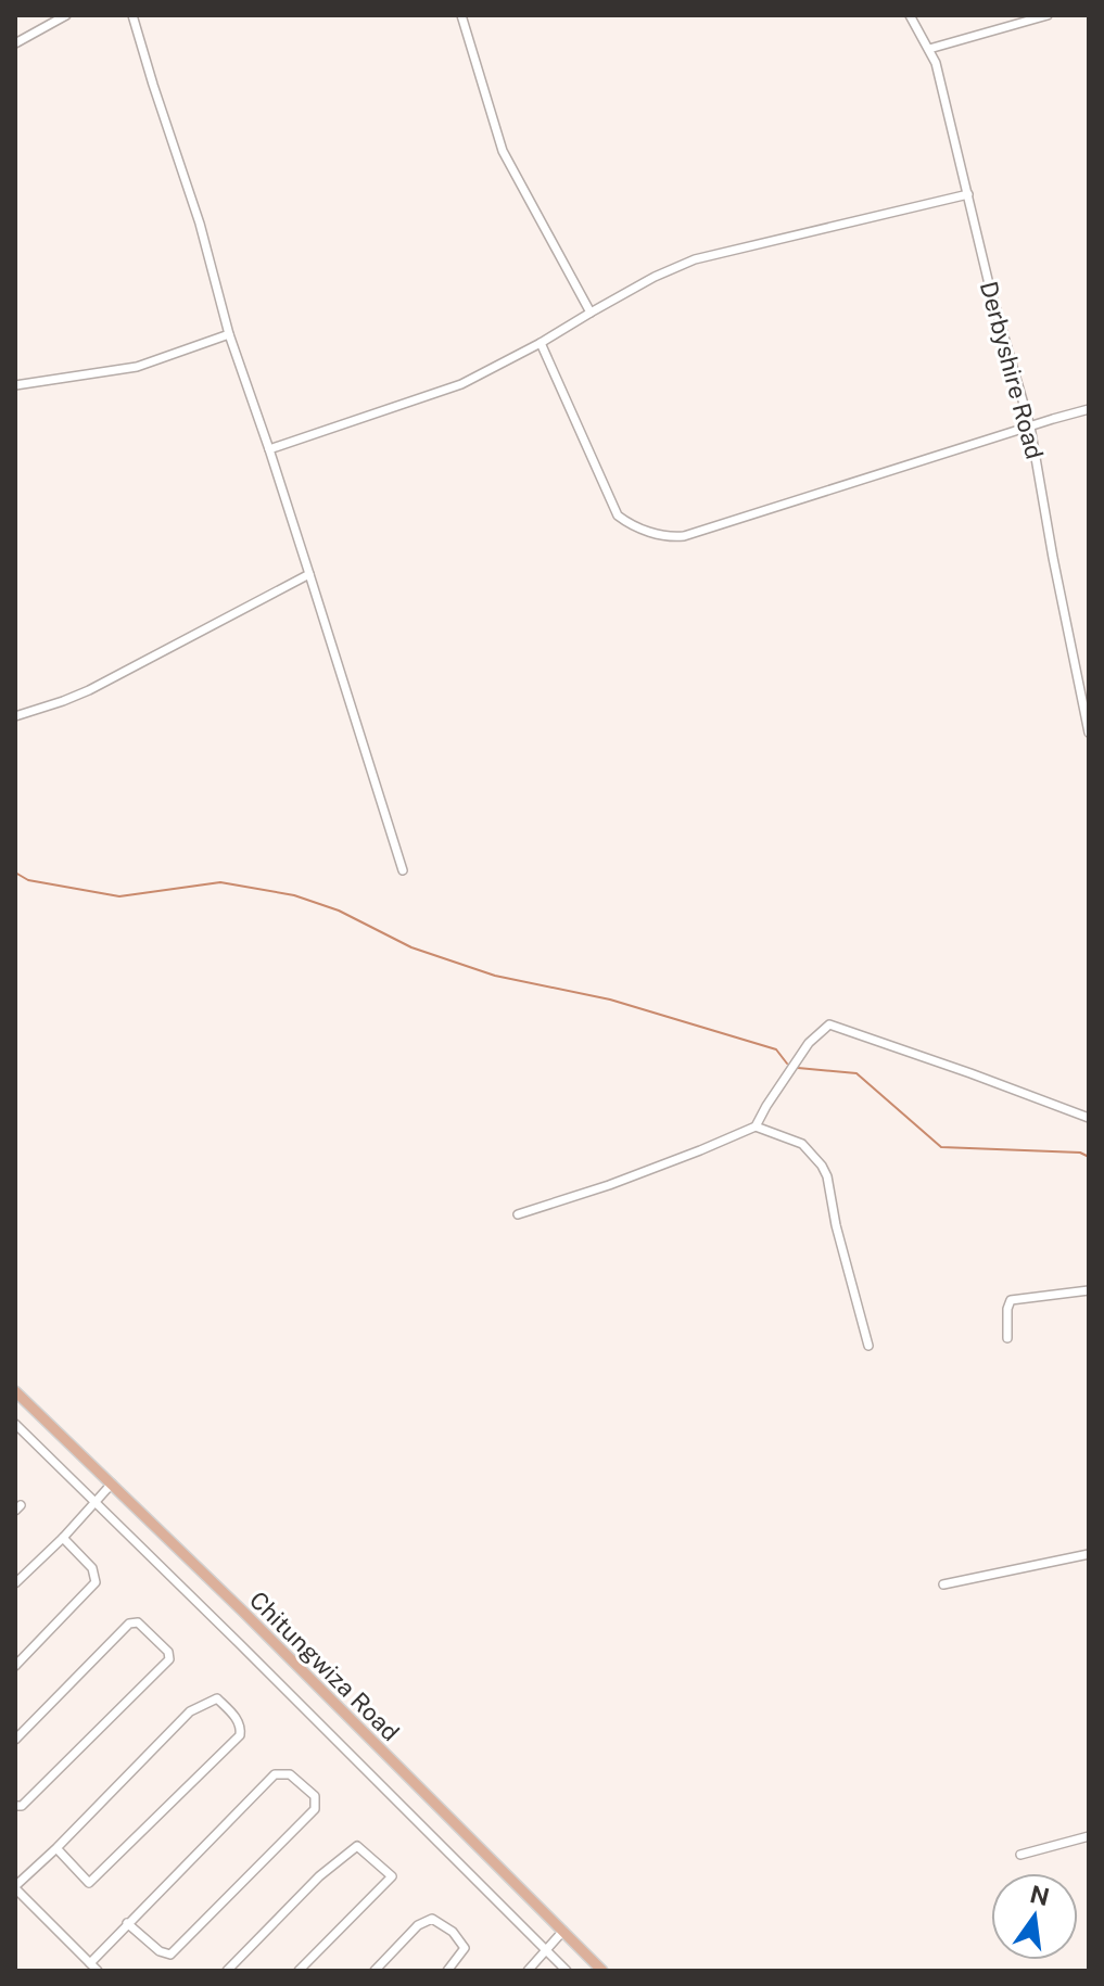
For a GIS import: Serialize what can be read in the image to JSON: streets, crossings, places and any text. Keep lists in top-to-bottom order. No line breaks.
{"streets":{"main road":["Chitungwiza Road"],"street":["Derbyshire Road"]},"north":"top"}
